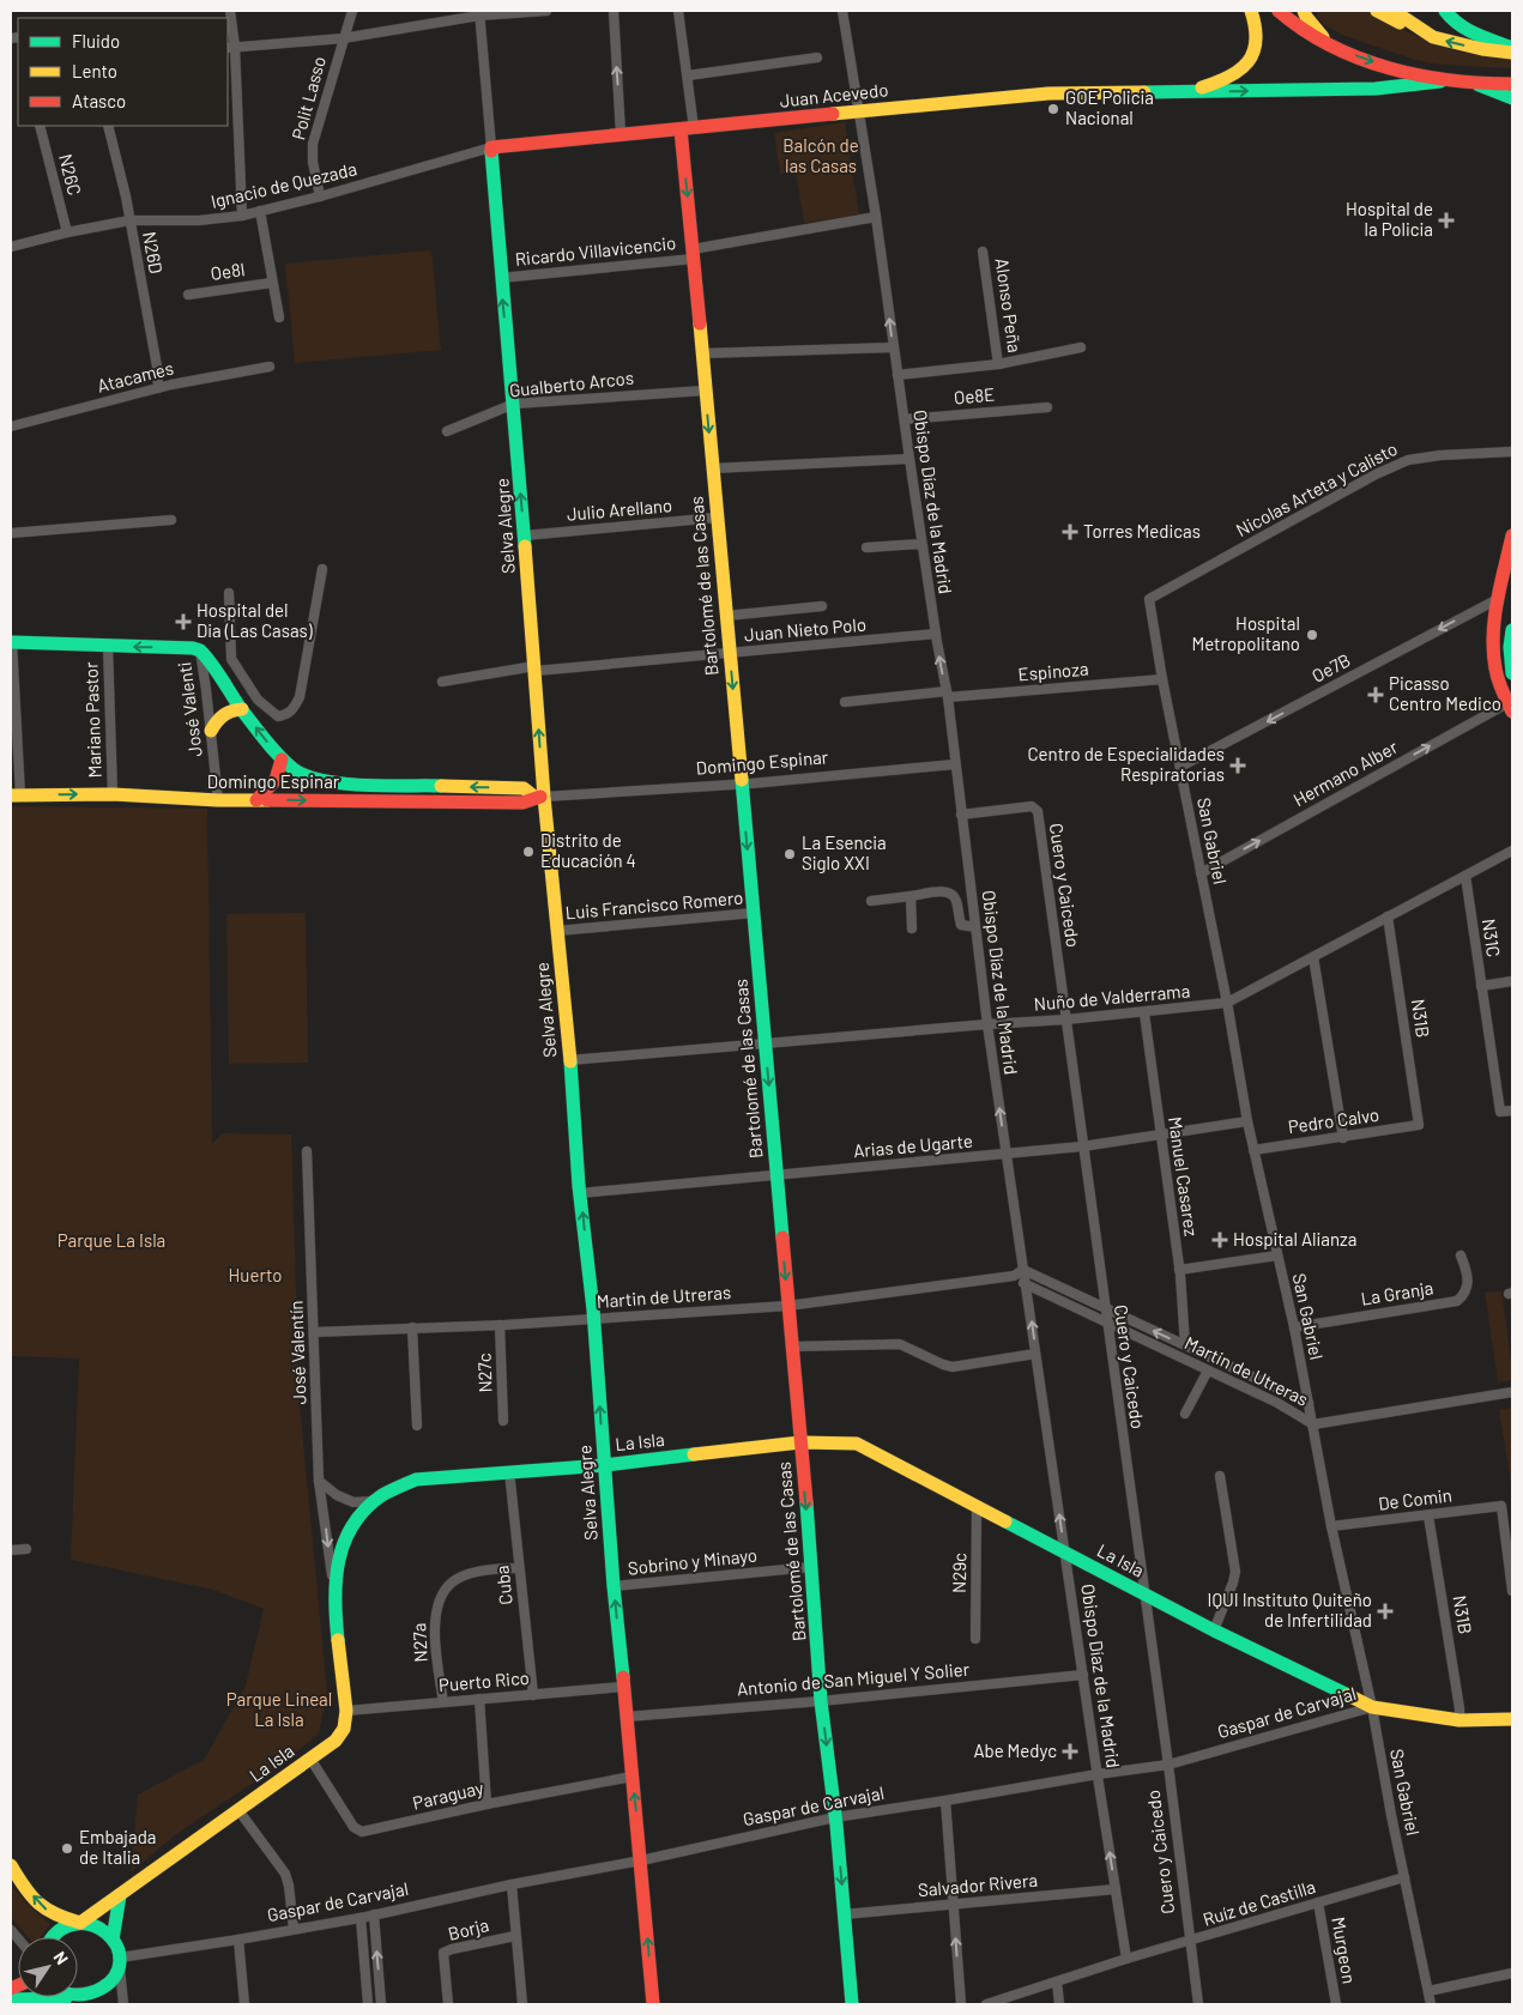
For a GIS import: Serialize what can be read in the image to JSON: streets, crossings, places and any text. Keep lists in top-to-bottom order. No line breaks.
{"streets":{"street":["Juan Acevedo","Polit Lasso","N26C","Ignacio de Quezada","Ricardo Villavicencio","N26D","Oe8l","Alonso Peña","Atacames","Gualberto Arcos","Oe8E","Nicolas Arteta y Calisto","Obispo Díaz de la Madrid","Julio Arellano","Selva Alegre","Bartolomé de las Casas","Juan Nieto Polo","Oe7B","Espinoza","José Valenti","Mariano Pastor","Domingo Espinar","Hermano Alber","San Gabriel","Cuero y Caicedo","Luis Francisco Romero","N31C","Nuño de Valderrama","N31B","Pedro Calvo","Arias de Ugarte","Manuel Casarez","La Granja","Martin de Utreras","José Valentín","N27c","La Isla","De Comin","Sobrino y Minayo","N29c","Cuba","N27a","Antonio de San Miguel Y Solier","Puerto Rico","Gaspar de Carvajal","Paraguay","Salvador Rivera","Ruíz de Castilla","Borja","Murgeon"]},"crossings":[["Juan Acevedo","Ignacio de Quezada"],["Juan Acevedo","Obispo Díaz de la Madrid"],["Juan Acevedo","Selva Alegre"],["Juan Acevedo","Bartolomé de las Casas"],["Polit Lasso","Ignacio de Quezada"],["N26C","Ignacio de Quezada"],["Ignacio de Quezada","N26D"],["Ignacio de Quezada","Selva Alegre"],["Ricardo Villavicencio","Obispo Díaz de la Madrid"],["Ricardo Villavicencio","Selva Alegre"],["Ricardo Villavicencio","Bartolomé de las Casas"],["N26D","Atacames"],["Gualberto Arcos","Selva Alegre"],["Gualberto Arcos","Bartolomé de las Casas"],["Oe8E","Obispo Díaz de la Madrid"],["Nicolas Arteta y Calisto","San Gabriel"],["Obispo Díaz de la Madrid","Juan Nieto Polo"],["Obispo Díaz de la Madrid","Espinoza"],["Obispo Díaz de la Madrid","Domingo Espinar"],["Obispo Díaz de la Madrid","Cuero y Caicedo"],["Obispo Díaz de la Madrid","Nuño de Valderrama"],["Obispo Díaz de la Madrid","Arias de Ugarte"],["Obispo Díaz de la Madrid","Martin de Utreras"],["Obispo Díaz de la Madrid","La Isla"],["Obispo Díaz de la Madrid","Antonio de San Miguel Y Solier"],["Obispo Díaz de la Madrid","Gaspar de Carvajal"],["Obispo Díaz de la Madrid","Salvador Rivera"],["Obispo Díaz de la Madrid","Ruíz de Castilla"],["Julio Arellano","Selva Alegre"],["Julio Arellano","Bartolomé de las Casas"],["Selva Alegre","Juan Nieto Polo"],["Selva Alegre","Domingo Espinar"],["Selva Alegre","Luis Francisco Romero"],["Selva Alegre","Nuño de Valderrama"],["Selva Alegre","Arias de Ugarte"],["Selva Alegre","Martin de Utreras"],["Selva Alegre","La Isla"],["Selva Alegre","Sobrino y Minayo"],["Selva Alegre","Antonio de San Miguel Y Solier"],["Selva Alegre","Puerto Rico"],["Selva Alegre","Gaspar de Carvajal"],["Selva Alegre","Paraguay"],["Bartolomé de las Casas","Juan Nieto Polo"],["Bartolomé de las Casas","Domingo Espinar"],["Bartolomé de las Casas","Luis Francisco Romero"],["Bartolomé de las Casas","Nuño de Valderrama"],["Bartolomé de las Casas","Arias de Ugarte"],["Bartolomé de las Casas","Martin de Utreras"],["Bartolomé de las Casas","La Isla"],["Bartolomé de las Casas","Sobrino y Minayo"],["Bartolomé de las Casas","Antonio de San Miguel Y Solier"],["Bartolomé de las Casas","Gaspar de Carvajal"],["Bartolomé de las Casas","Salvador Rivera"],["Oe7B","San Gabriel"],["Espinoza","San Gabriel"],["José Valenti","Domingo Espinar"],["Mariano Pastor","Domingo Espinar"],["Hermano Alber","San Gabriel"],["San Gabriel","Nuño de Valderrama"],["San Gabriel","Pedro Calvo"],["San Gabriel","Arias de Ugarte"],["San Gabriel","La Granja"],["San Gabriel","Martin de Utreras"],["San Gabriel","La Isla"],["San Gabriel","De Comin"],["San Gabriel","Gaspar de Carvajal"],["San Gabriel","Ruíz de Castilla"],["Cuero y Caicedo","Nuño de Valderrama"],["Cuero y Caicedo","Arias de Ugarte"],["Cuero y Caicedo","Martin de Utreras"],["Cuero y Caicedo","La Isla"],["Cuero y Caicedo","Gaspar de Carvajal"],["Cuero y Caicedo","Ruíz de Castilla"],["N31C","Nuño de Valderrama"],["Nuño de Valderrama","N31B"],["Nuño de Valderrama","Manuel Casarez"],["N31B","Pedro Calvo"],["N31B","De Comin"],["N31B","Gaspar de Carvajal"],["Arias de Ugarte","Manuel Casarez"],["Manuel Casarez","Martin de Utreras"],["Martin de Utreras","José Valentín"],["Martin de Utreras","N27c"],["José Valentín","La Isla"],["La Isla","N29c"],["La Isla","Cuba"],["La Isla","Puerto Rico"],["La Isla","Gaspar de Carvajal"],["La Isla","Paraguay"],["Cuba","N27a"],["Cuba","Puerto Rico"],["N27a","Puerto Rico"],["Ruíz de Castilla","Murgeon"]],"one_way":["Obispo Díaz de la Madrid","Selva Alegre","Bartolomé de las Casas","Oe7B","Hermano Alber"],"parks":["Balcón de las Casas","Parque La Isla","Huerto","Parque Lineal La Isla"],"places":{"other":["GOE Policia Nacional","Hospital Metropolitano","Distrito de Educación 4","La Esencia Siglo XXI","Embajada de Italia"],"health":["Hospital de la Policia","Torres Medicas","Hospital del Dia (Las Casas)","Picasso Centro Medico","Centro de Especialidades Respiratorias","Hospital Alianza","IQUI Instituto Quiteño de Infertilidad","Abe Medyc"]},"legend":["Fluido","Lento","Atasco"],"north":"top right"}
